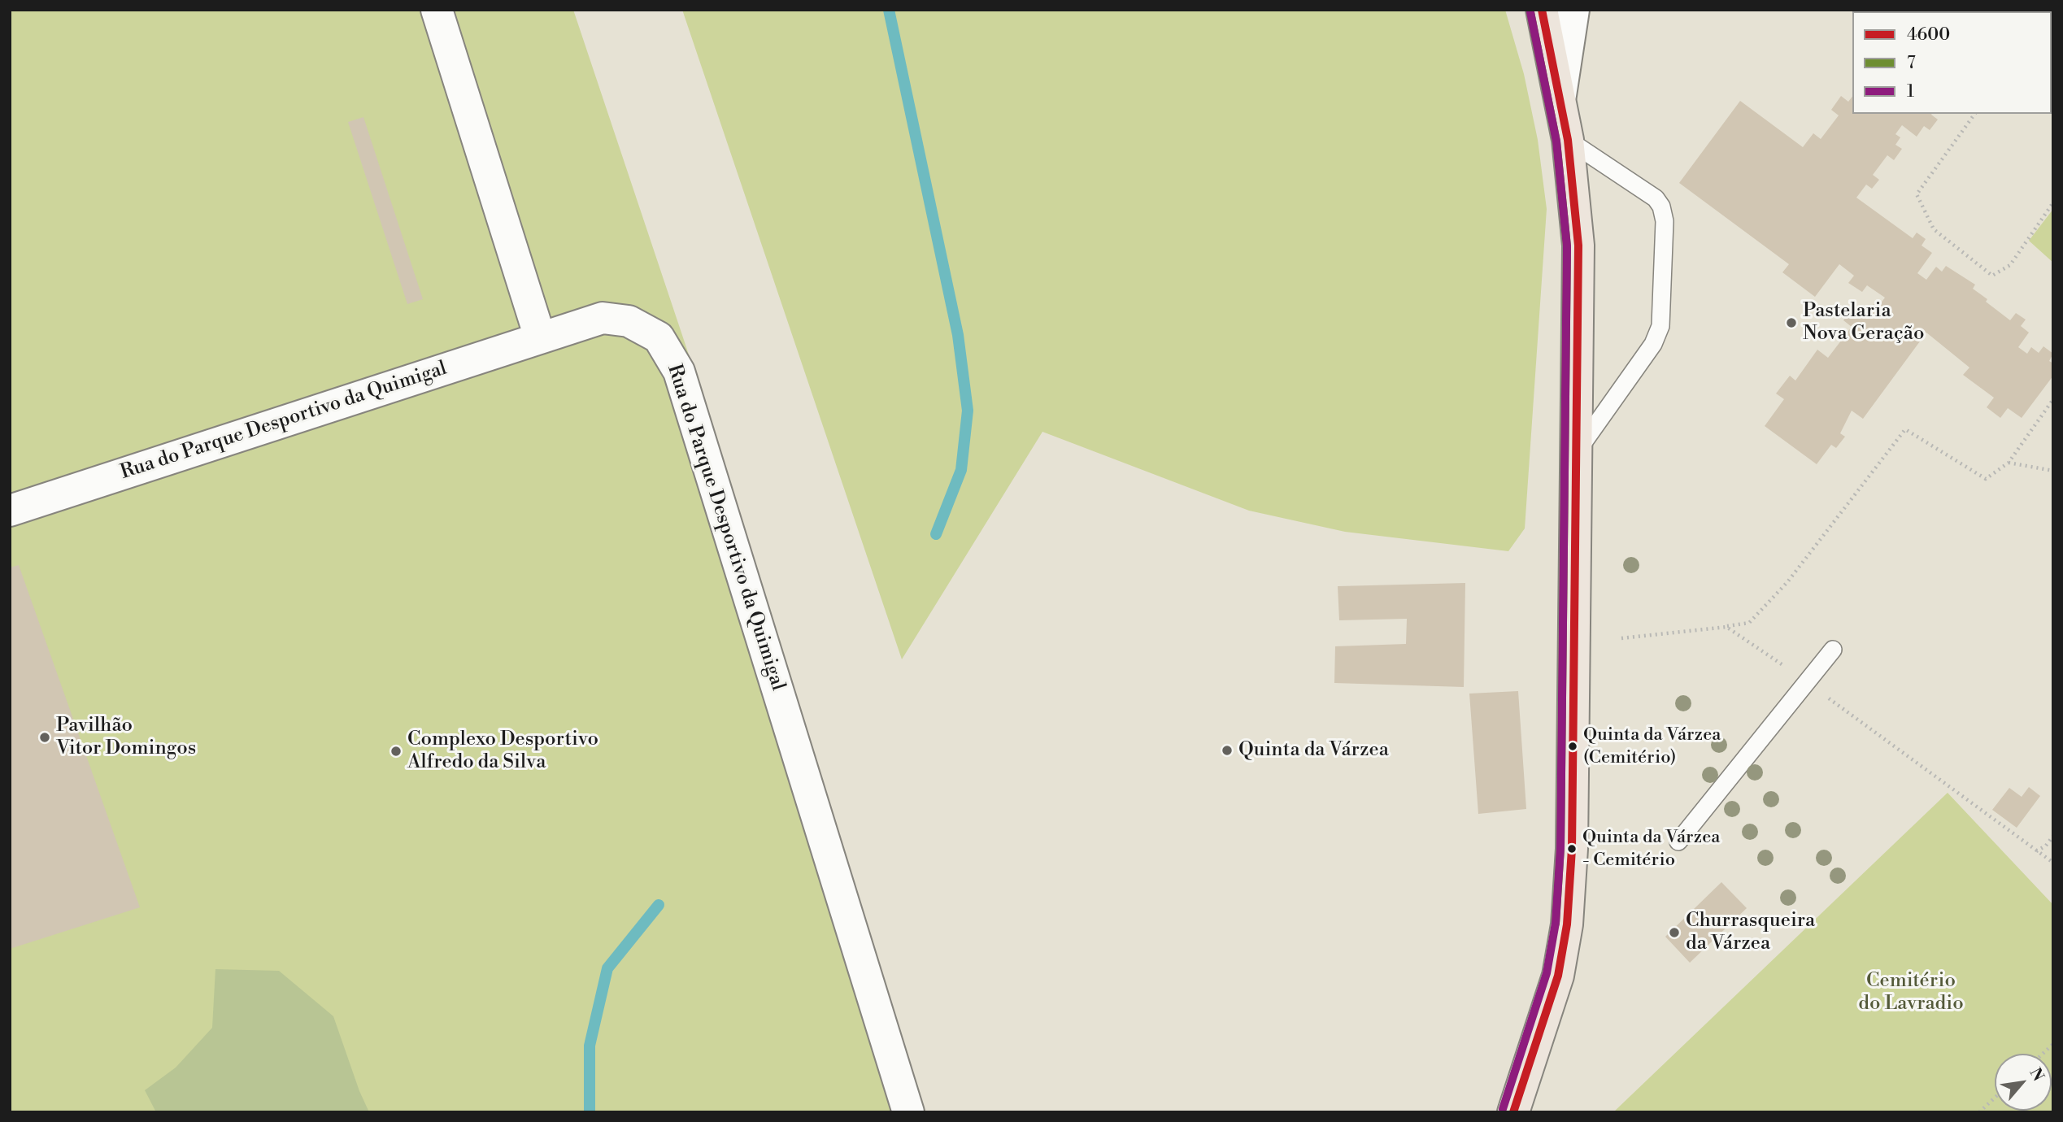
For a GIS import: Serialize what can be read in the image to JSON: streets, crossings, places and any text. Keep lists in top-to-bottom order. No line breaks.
{"streets":{"street":["Rua do Parque Desportivo da Quimigal"]},"parks":["Cemitério do Lavradio"],"places":["Pastelaria Nova Geração","Pavilhão Vitor Domingos","Quinta da Várzea (Cemitério)","Quinta da Várzea","Complexo Desportivo Alfredo da Silva","Quinta da Várzea - Cemitério","Churrasqueira da Várzea"],"lines":["transit line 4600","transit line 7","transit line 1"],"legend":["4600","7","1"],"north":"top right"}
